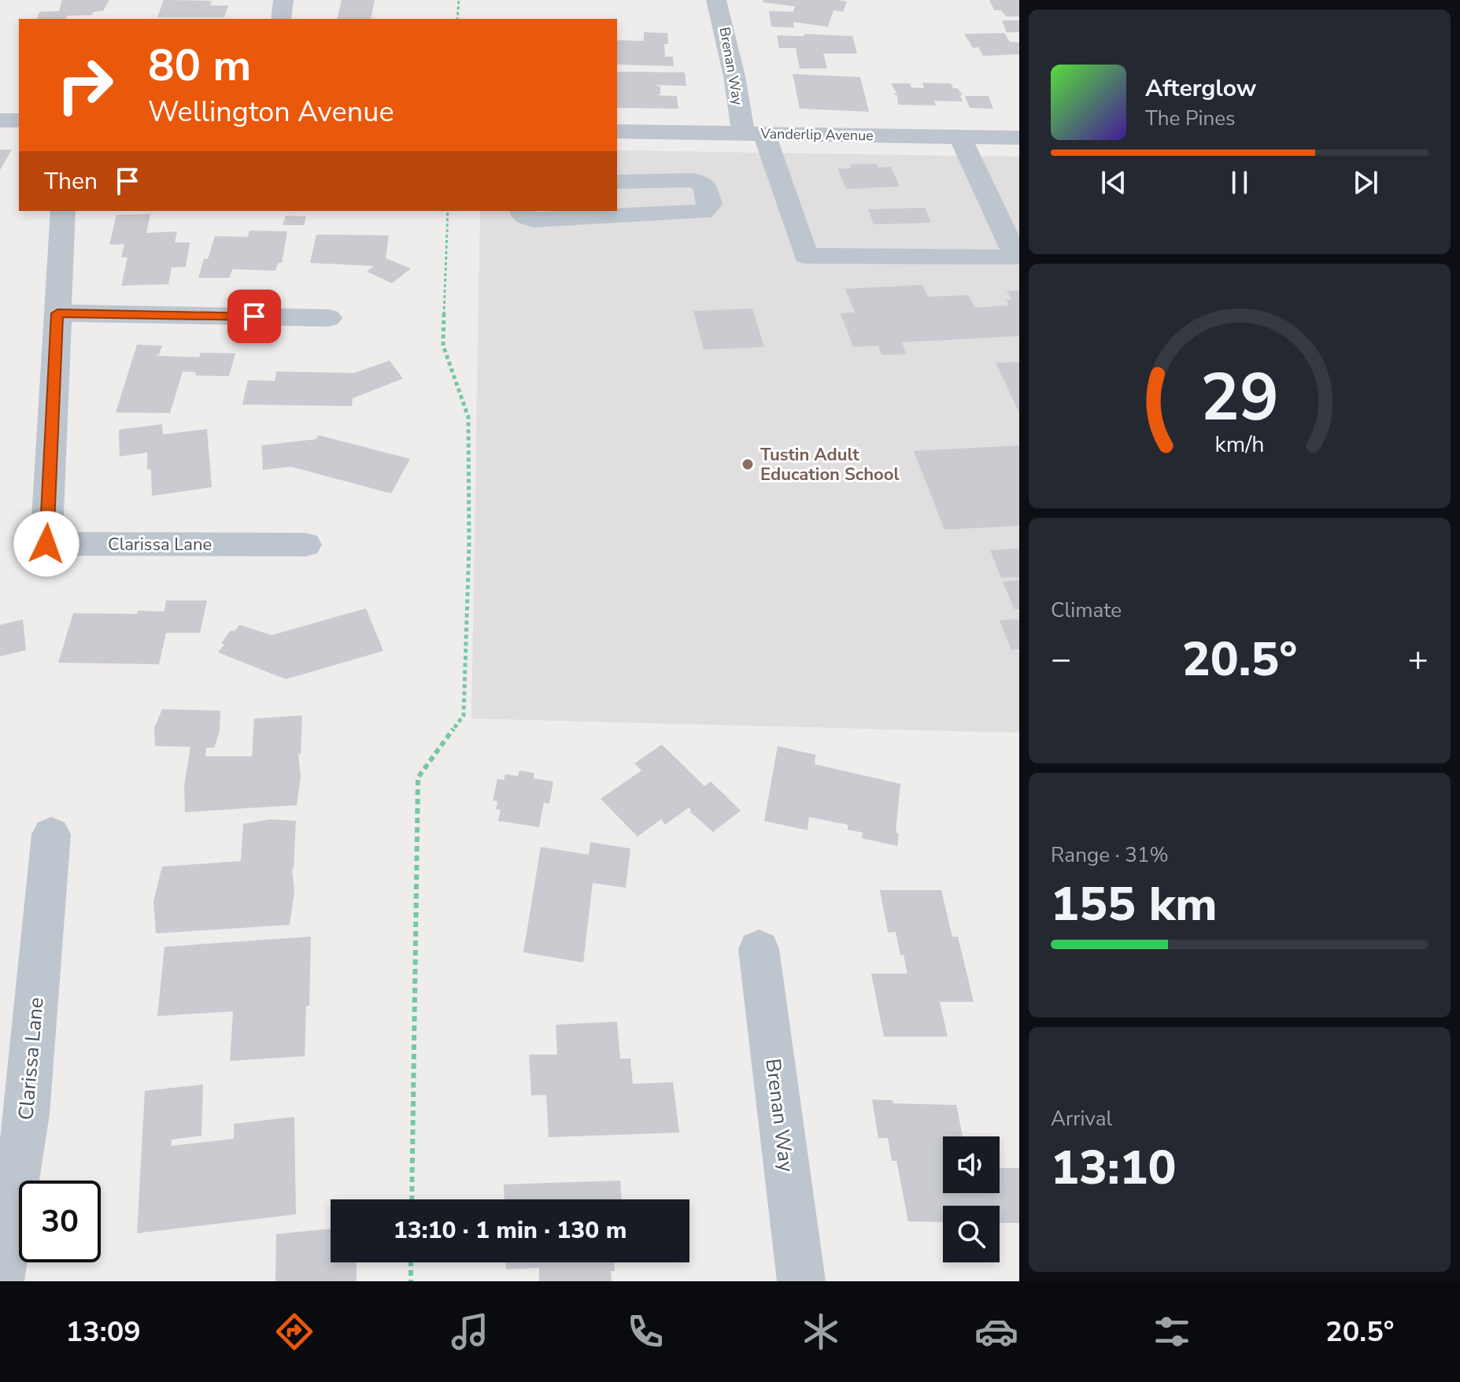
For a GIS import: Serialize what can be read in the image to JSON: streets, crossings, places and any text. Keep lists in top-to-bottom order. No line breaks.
{"streets":{"street":["Brenan Way","Vanderlip Avenue","Clarissa Lane"]},"crossings":[["Brenan Way","Vanderlip Avenue"]],"places":["Tustin Adult Education School"],"page":{"turn":["80 m","Wellington Avenue"],"song":["Afterglow","The Pines"],"then":"Then","tile":["Climate",["Range · 31%","155 km"],["Arrival","13:10"]],"heat":["−","20.5°","+"],"limit":"30","trip":"13:10 · 1 min · 130 m","tabs":["13:09","20.5°"],"gauge":["29","km/h"]}}
